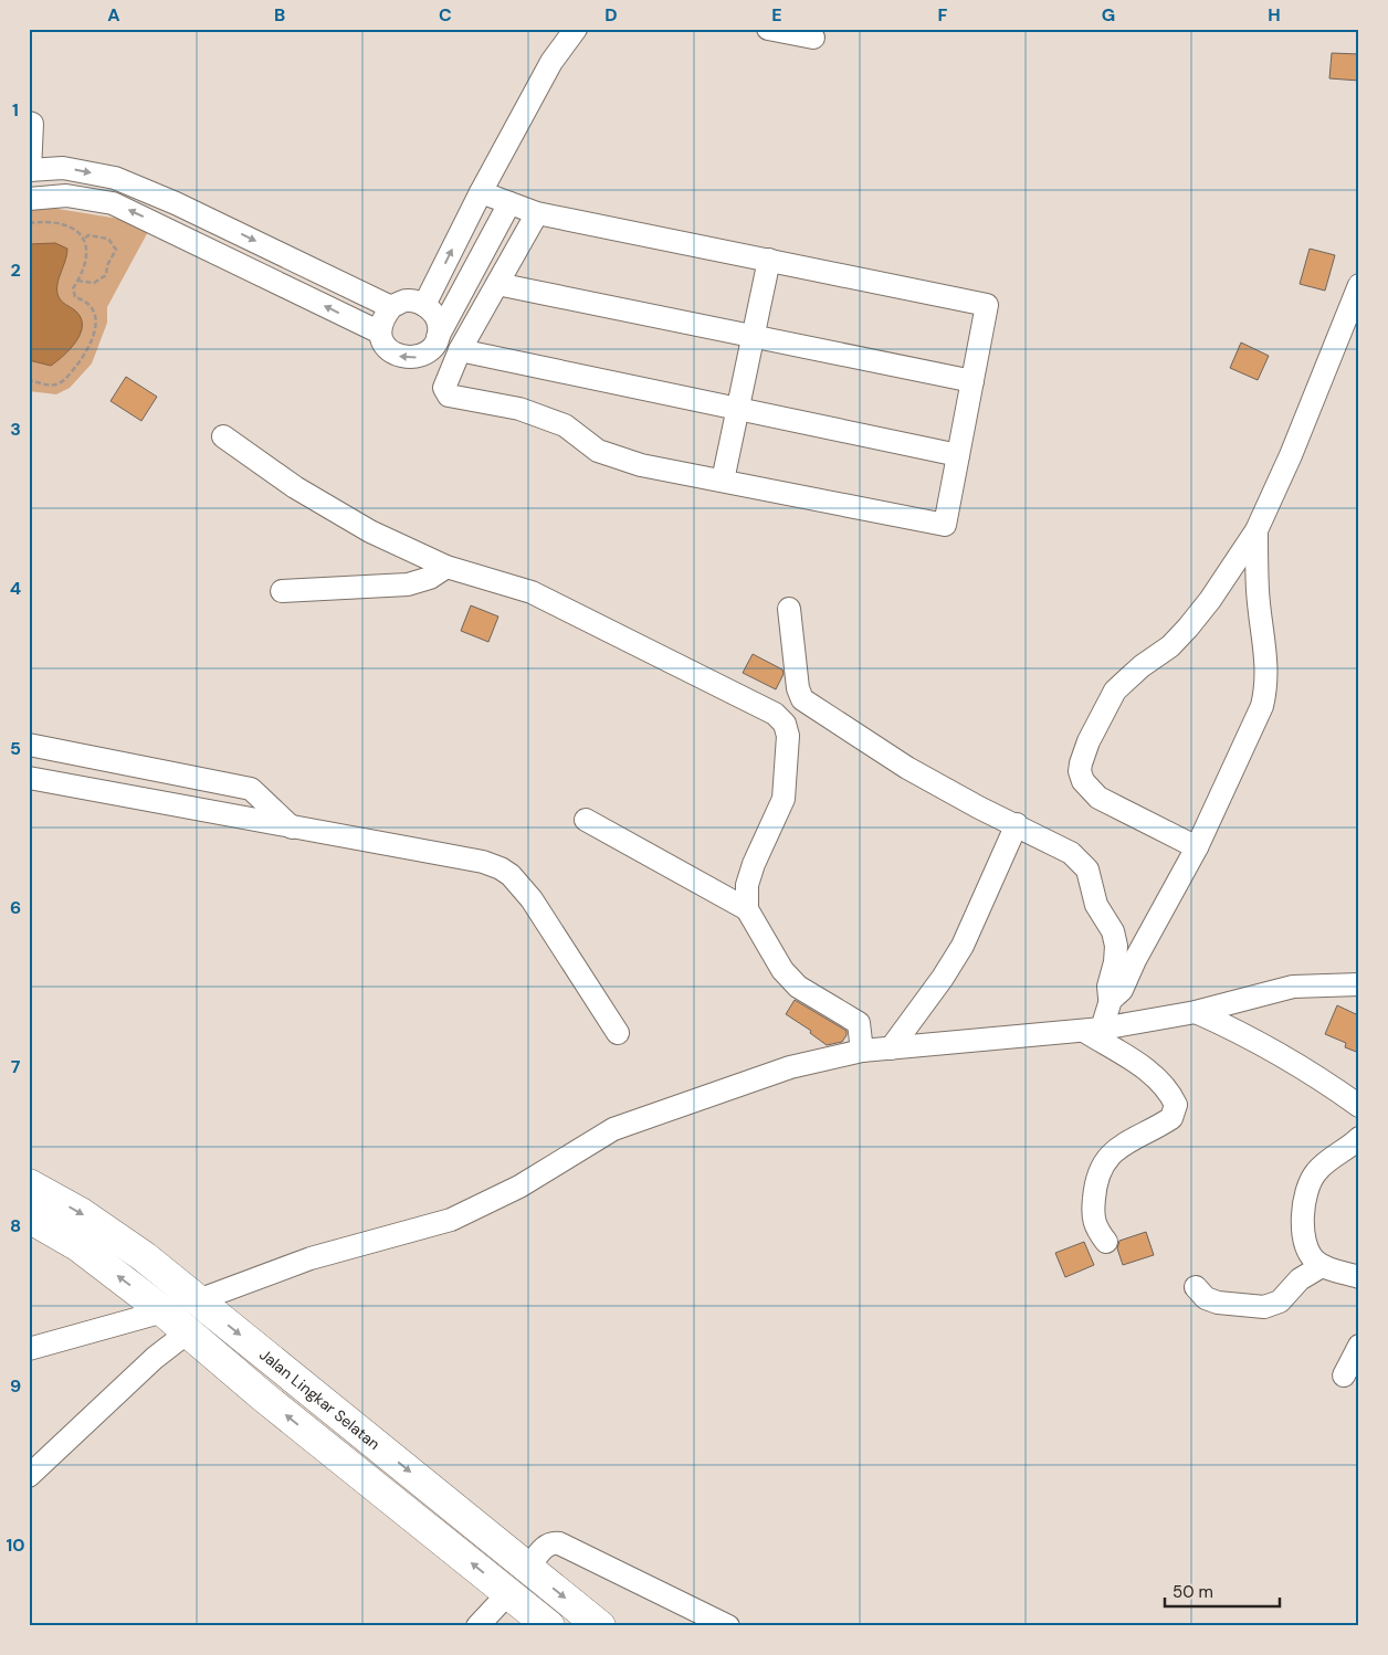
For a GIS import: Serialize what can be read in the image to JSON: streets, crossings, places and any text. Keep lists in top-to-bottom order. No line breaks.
{"streets":{"highway":["Jalan Lingkar Selatan"]},"scale_bar":"50 m","grid":{"columns":["A","B","C","D","E","F","G","H"],"rows":["1","2","3","4","5","6","7","8","9","10"]}}
